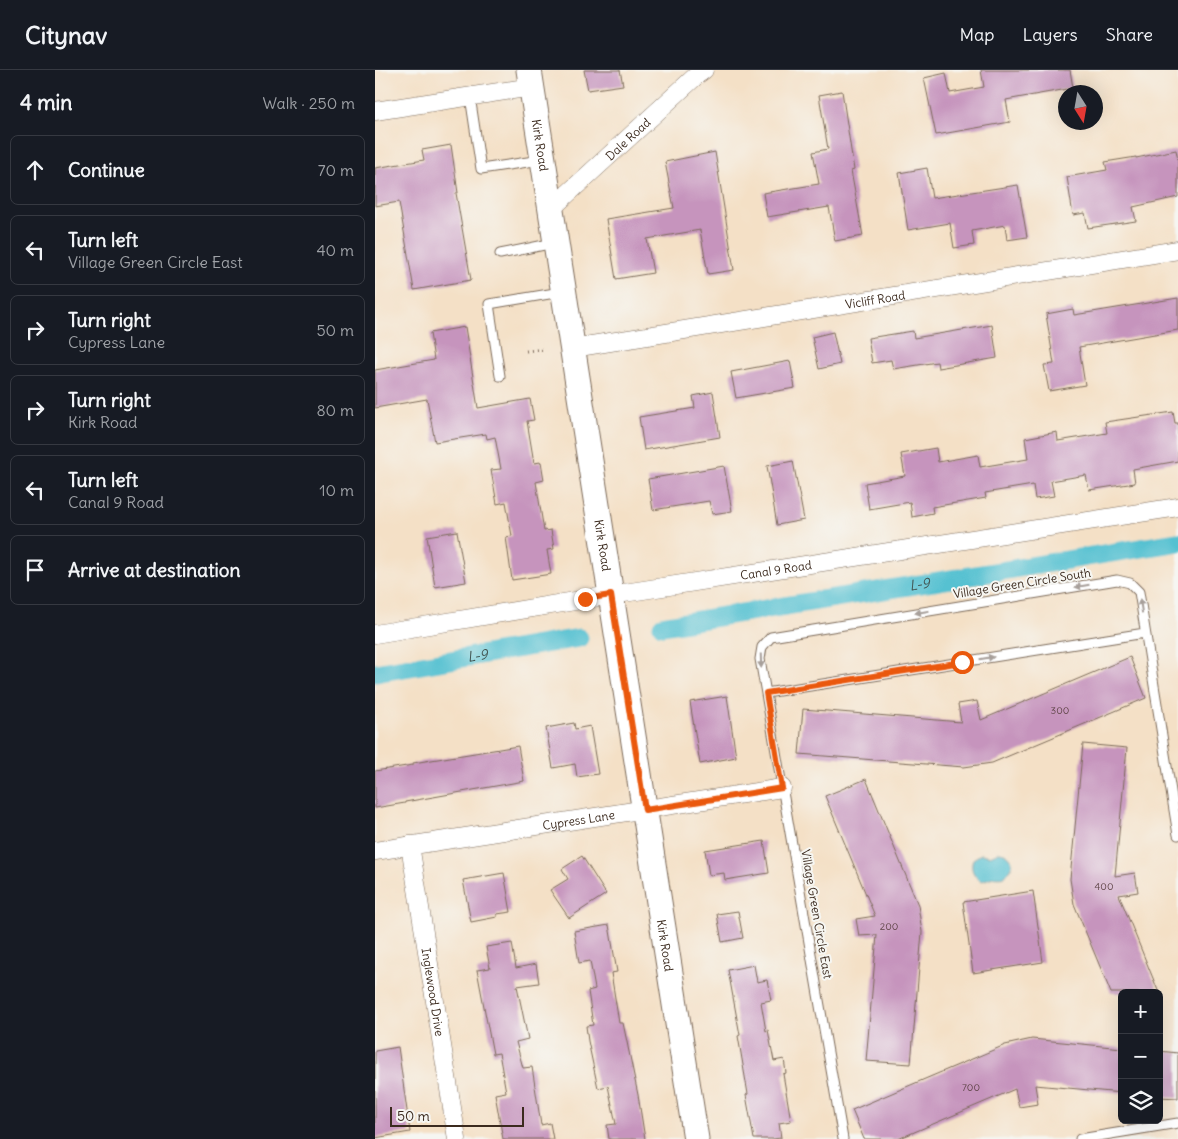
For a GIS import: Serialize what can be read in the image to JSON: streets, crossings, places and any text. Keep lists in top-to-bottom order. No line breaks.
{"streets":{"street":["Dale Road","Kirk Road","Vicliff Road","Canal 9 Road","Cypress Lane","Inglewood Drive"],"lane":["Village Green Circle South","Village Green Circle East"]},"crossings":[["Dale Road","Kirk Road"],["Kirk Road","Vicliff Road"],["Kirk Road","Canal 9 Road"],["Kirk Road","Cypress Lane"],["Village Green Circle South","Village Green Circle East"],["Cypress Lane","Village Green Circle East"],["Cypress Lane","Inglewood Drive"]],"water":["L-9"],"house_numbers":["300","400","200","700"],"scale_bar":"50 m","north":"bottom","page":{"header":"Citynav","nav":["Map","Layers","Share"],"heading":["4 min","Walk · 250 m"],"list":[["Continue","70 m"],["Turn left","Village Green Circle East","40 m"],["Turn right","Cypress Lane","50 m"],["Turn right","Kirk Road","80 m"],["Turn left","Canal 9 Road","10 m"],"Arrive at destination"],"map_buttons":["+","−"],"scale":"50 m"}}
